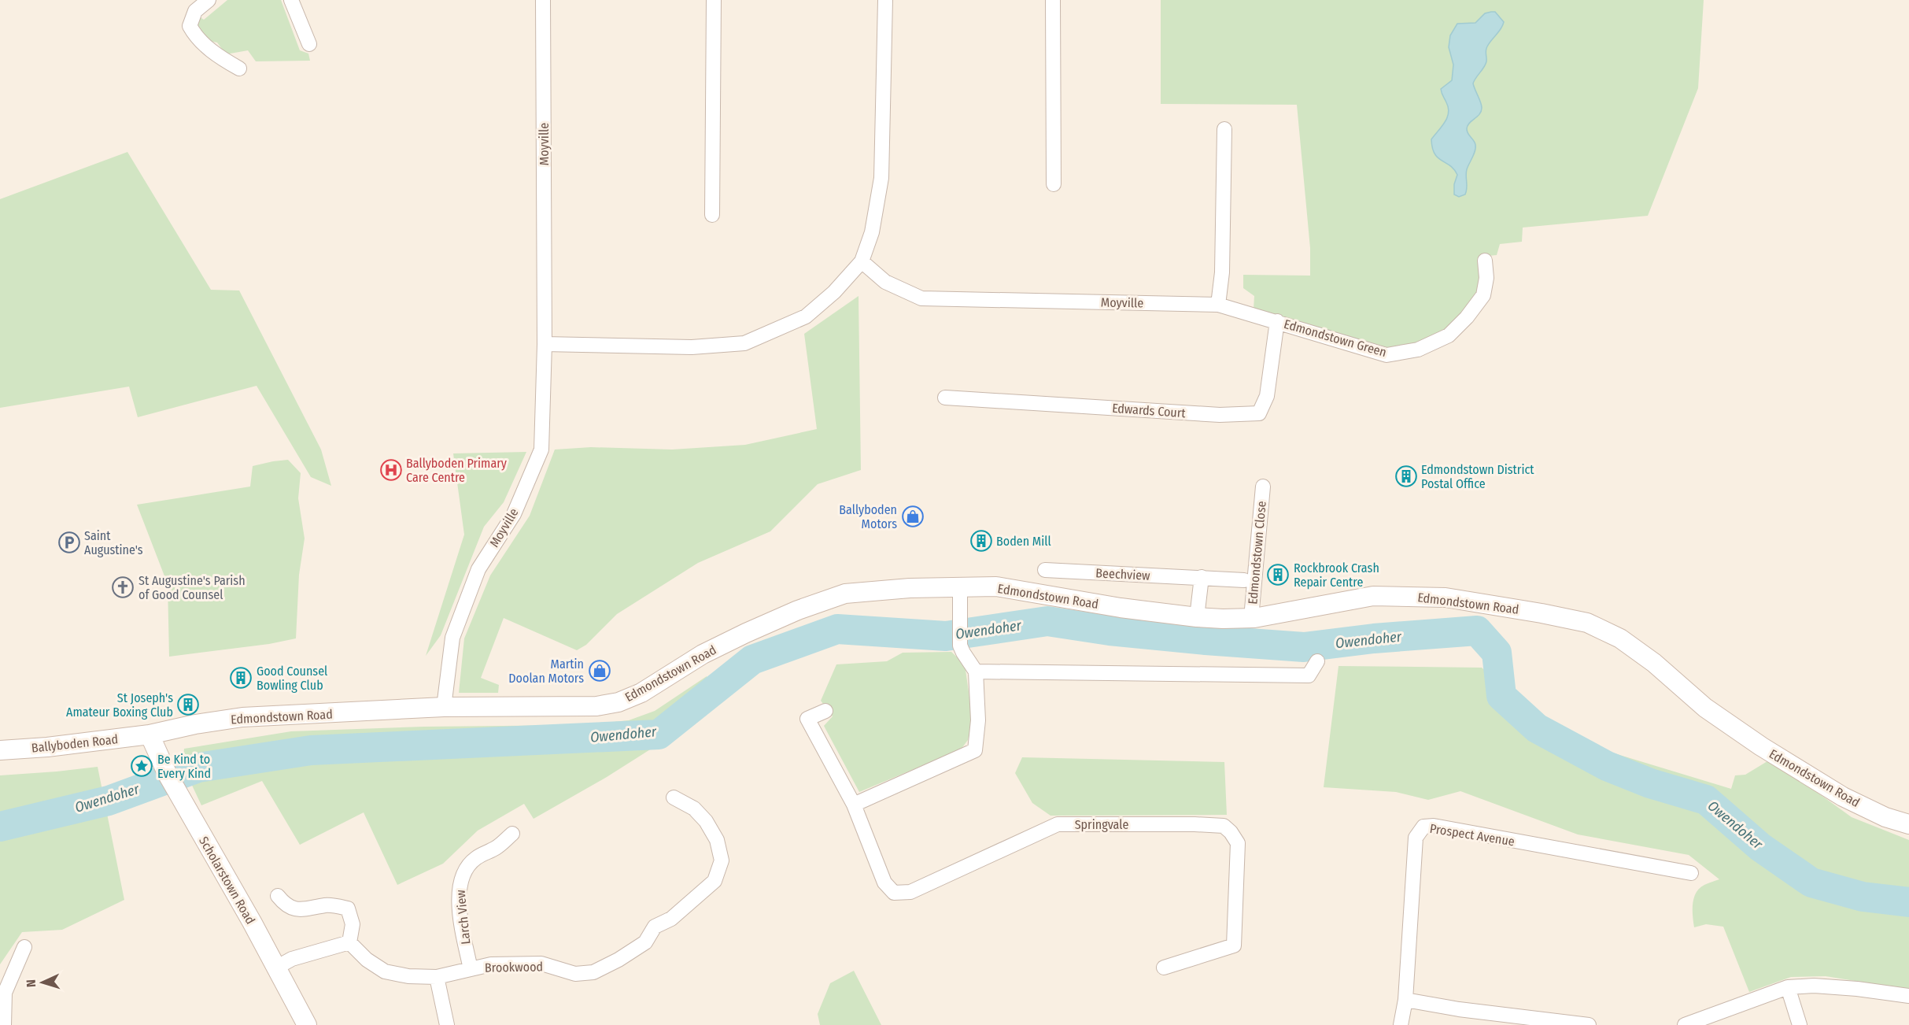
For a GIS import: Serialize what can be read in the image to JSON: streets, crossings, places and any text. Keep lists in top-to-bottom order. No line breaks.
{"streets":{"main road":["Edmondstown Road","Ballyboden Road","Scholarstown Road"],"street":["Moyville","Edmondstown Green","Edwards Court","Edmondstown Close","Beechview","Springvale","Prospect Avenue","Larch View","Brookwood"]},"crossings":[["Moyville","Edmondstown Green"],["Moyville","Edmondstown Road"],["Edmondstown Green","Edwards Court"],["Edmondstown Close","Edmondstown Road"],["Edmondstown Road","Ballyboden Road"],["Edmondstown Road","Scholarstown Road"],["Ballyboden Road","Scholarstown Road"],["Larch View","Brookwood"]],"water":["Owendoher"],"places":{"hospital":["Ballyboden Primary Care Centre"],"building":["Edmondstown District Postal Office","Boden Mill","Rockbrook Crash Repair Centre","Good Counsel Bowling Club","St Joseph's Amateur Boxing Club"],"shop":["Ballyboden Motors","Martin Doolan Motors"],"parking":["Saint Augustine's"],"church":["St Augustine's Parish of Good Counsel"],"place":["Be Kind to Every Kind"]},"north":"left"}
